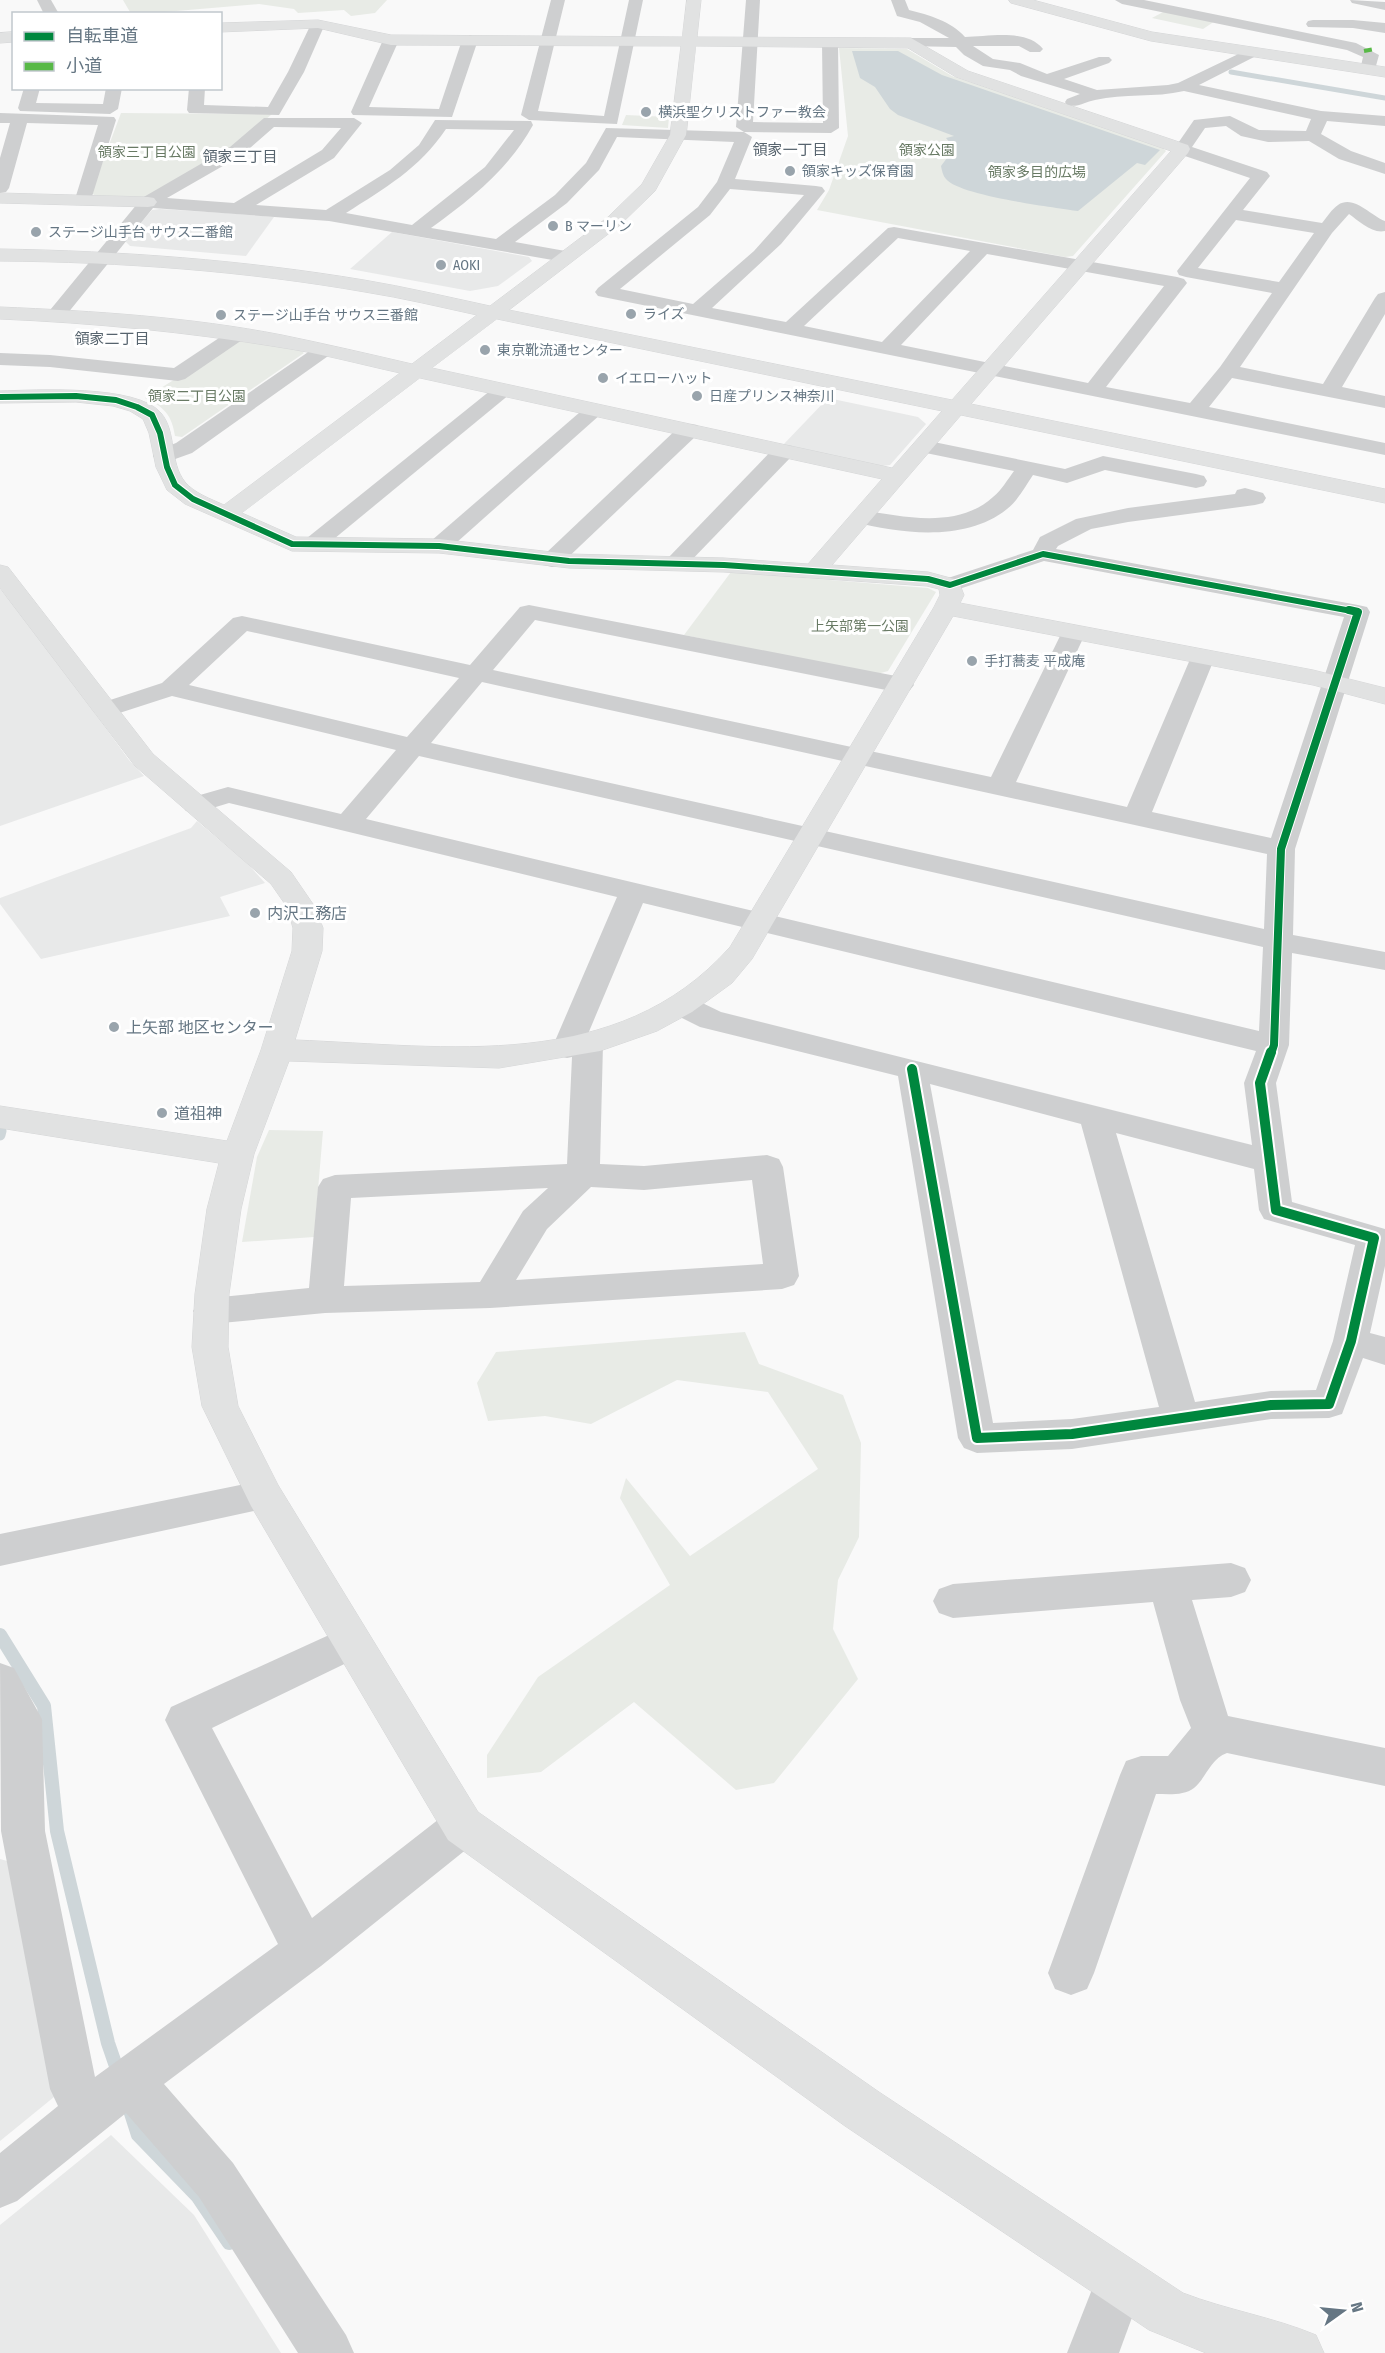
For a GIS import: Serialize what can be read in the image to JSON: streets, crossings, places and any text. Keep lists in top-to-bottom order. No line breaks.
{"districts":["領家一丁目","領家三丁目","領家二丁目"],"parks":["領家公園","領家三丁目公園","領家多目的広場","領家二丁目公園","上矢部第一公園"],"places":["横浜聖クリストファー教会","領家キッズ保育園","B マーリン","ステージ山手台 サウス二番館","AOKI","ライズ","ステージ山手台 サウス三番館","東京靴流通センター","イエローハット","日産プリンス神奈川","手打蕎麦 平成庵","内沢工務店","上矢部 地区センター","道祖神"],"legend":["自転車道","小道"],"north":"right"}
